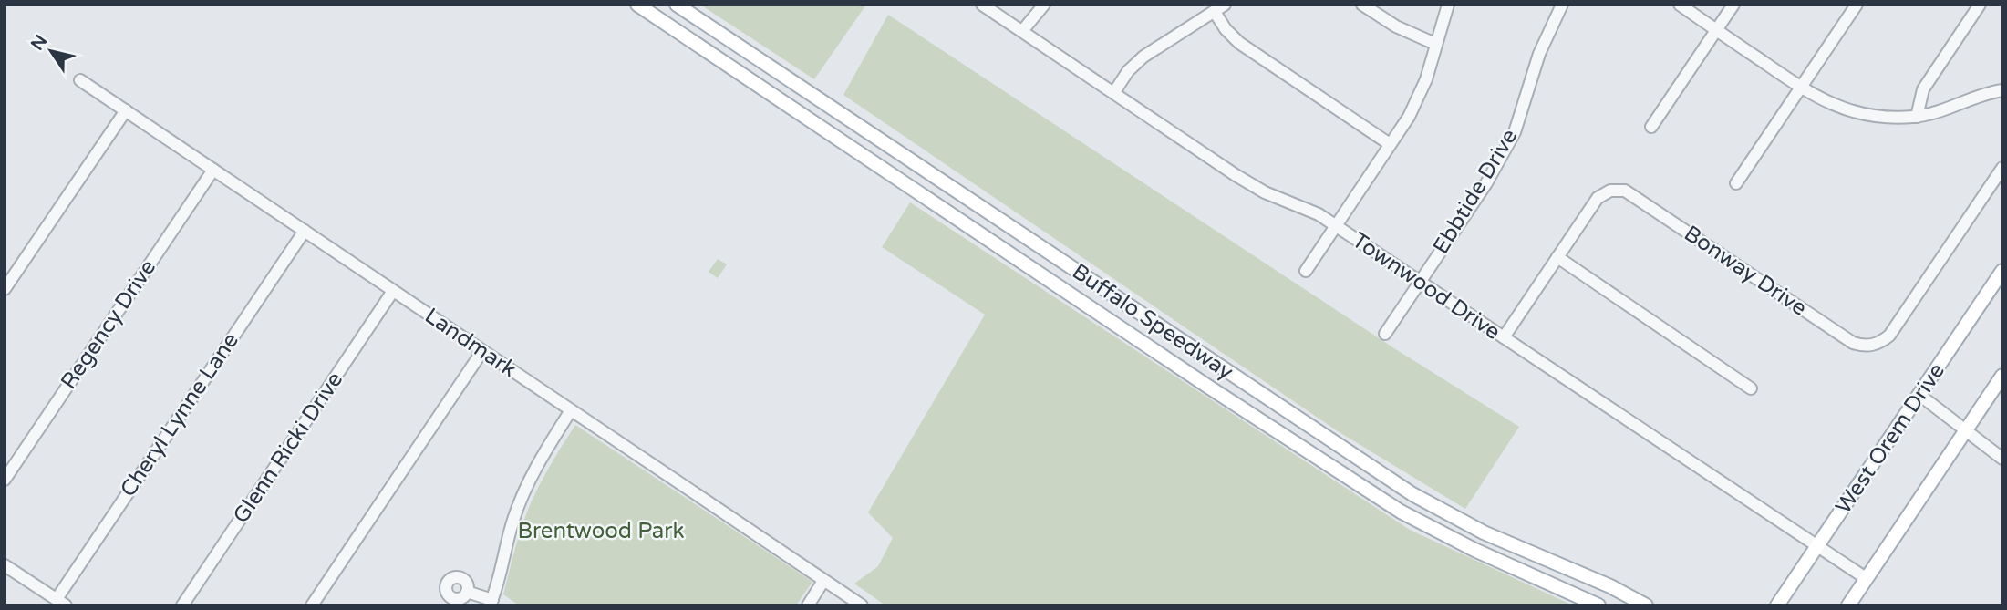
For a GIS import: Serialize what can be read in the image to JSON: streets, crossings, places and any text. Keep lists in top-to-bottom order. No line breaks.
{"streets":{"main road":["Buffalo Speedway","West Orem Drive"],"street":["Ebbtide Drive","Bonway Drive","Townwood Drive","Regency Drive","Landmark","Cheryl Lynne Lane","Glenn Ricki Drive"]},"crossings":[["Ebbtide Drive","Townwood Drive"],["Townwood Drive","West Orem Drive"],["Regency Drive","Landmark"],["Landmark","Cheryl Lynne Lane"],["Landmark","Glenn Ricki Drive"]],"parks":["Brentwood Park"],"north":"top left"}
